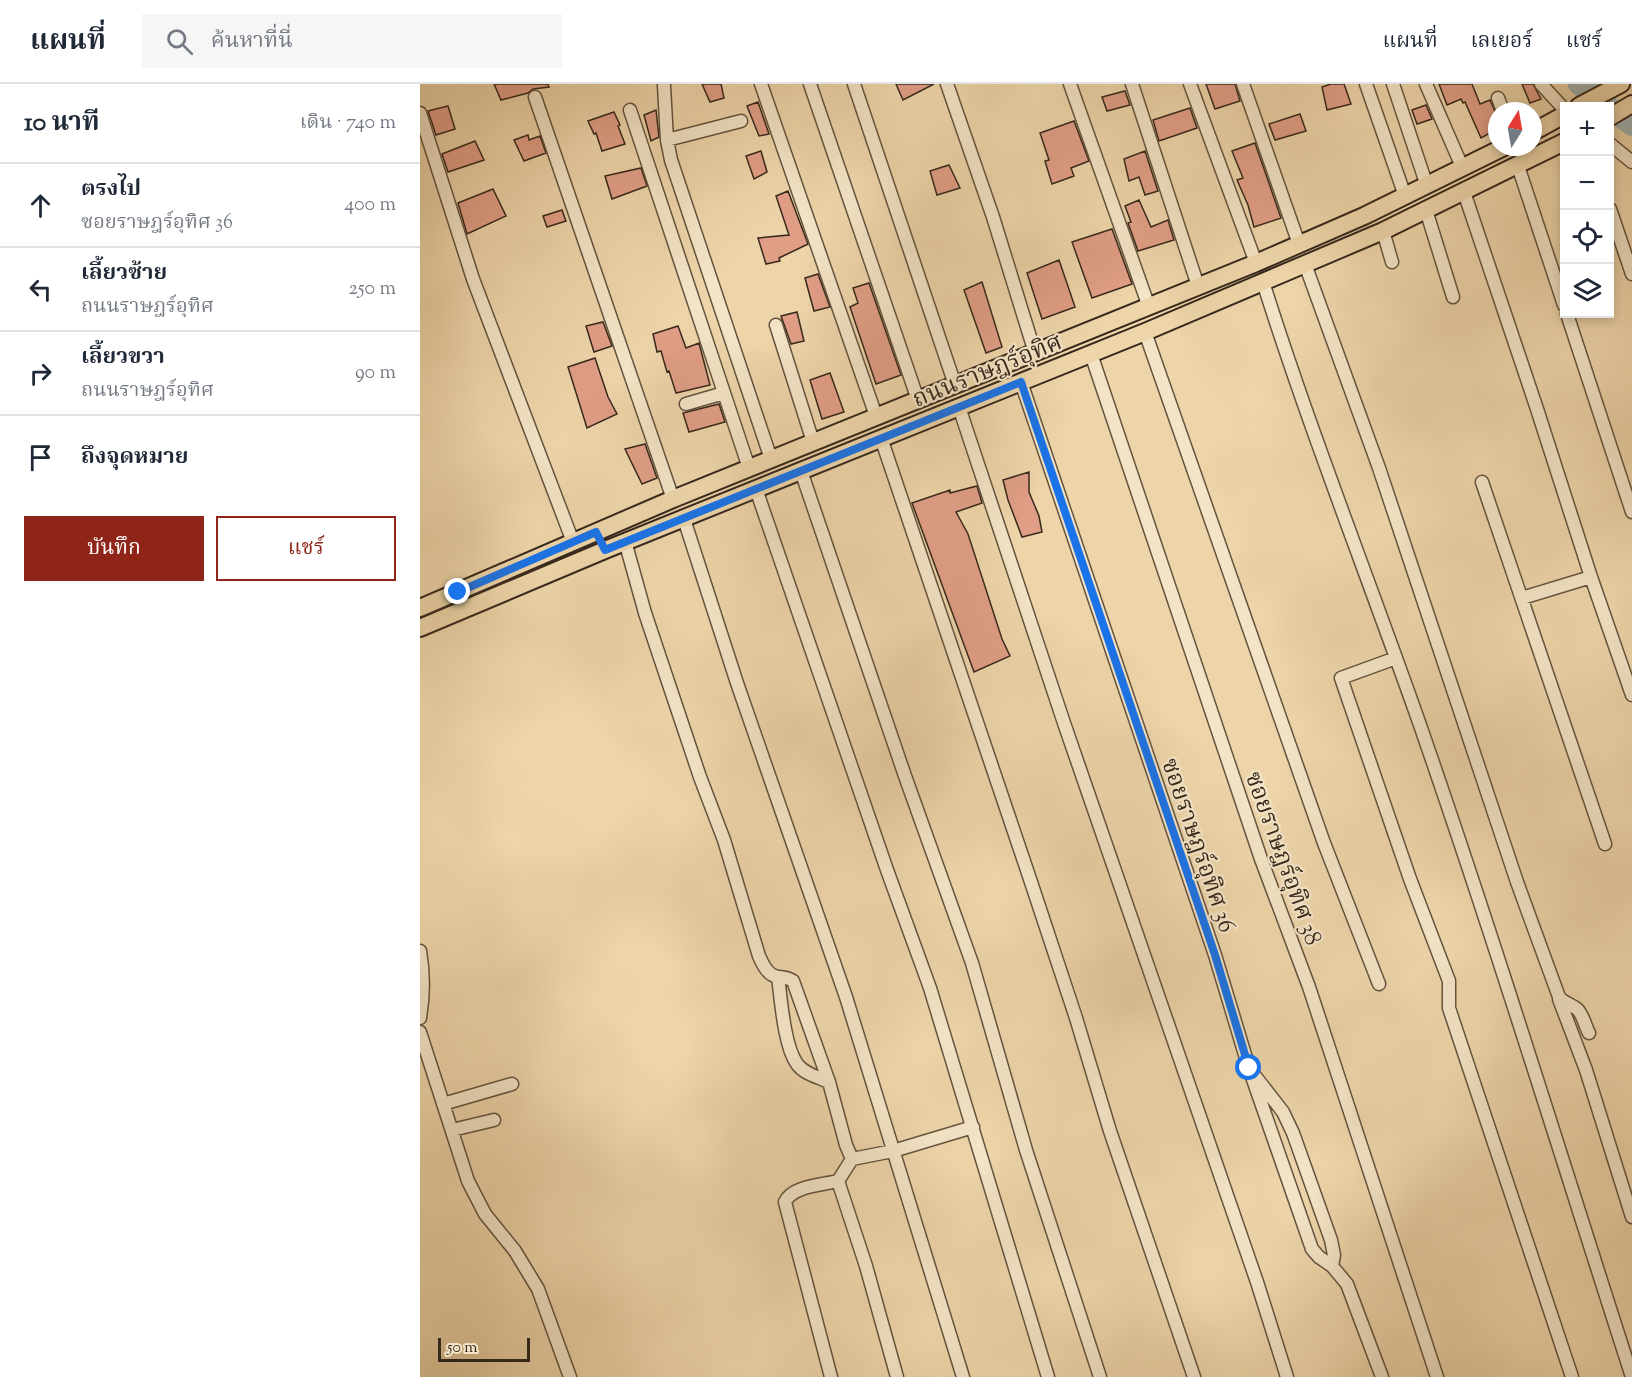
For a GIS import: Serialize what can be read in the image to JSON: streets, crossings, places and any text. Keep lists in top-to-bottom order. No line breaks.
{"streets":{"main road":["ถนนราษฎร์อุทิศ"],"street":["ซอยราษฎร์อุทิศ 36","ซอยราษฎร์อุทิศ 38"]},"crossings":[["ถนนราษฎร์อุทิศ","ซอยราษฎร์อุทิศ 36"],["ถนนราษฎร์อุทิศ","ซอยราษฎร์อุทิศ 38"]],"scale_bar":"50 m","north":"top","page":{"header":"แผนที่","search":"ค้นหาที่นี่","nav":["แผนที่","เลเยอร์","แชร์"],"heading":["10 นาที","เดิน · 740 m"],"map_buttons":["+","−"],"list":[["ตรงไป","ซอยราษฎร์อุทิศ 36","400 m"],["เลี้ยวซ้าย","ถนนราษฎร์อุทิศ","250 m"],["เลี้ยวขวา","ถนนราษฎร์อุทิศ","90 m"],"ถึงจุดหมาย"],"buttons":["บันทึก","แชร์"],"scale":"50 m"}}
